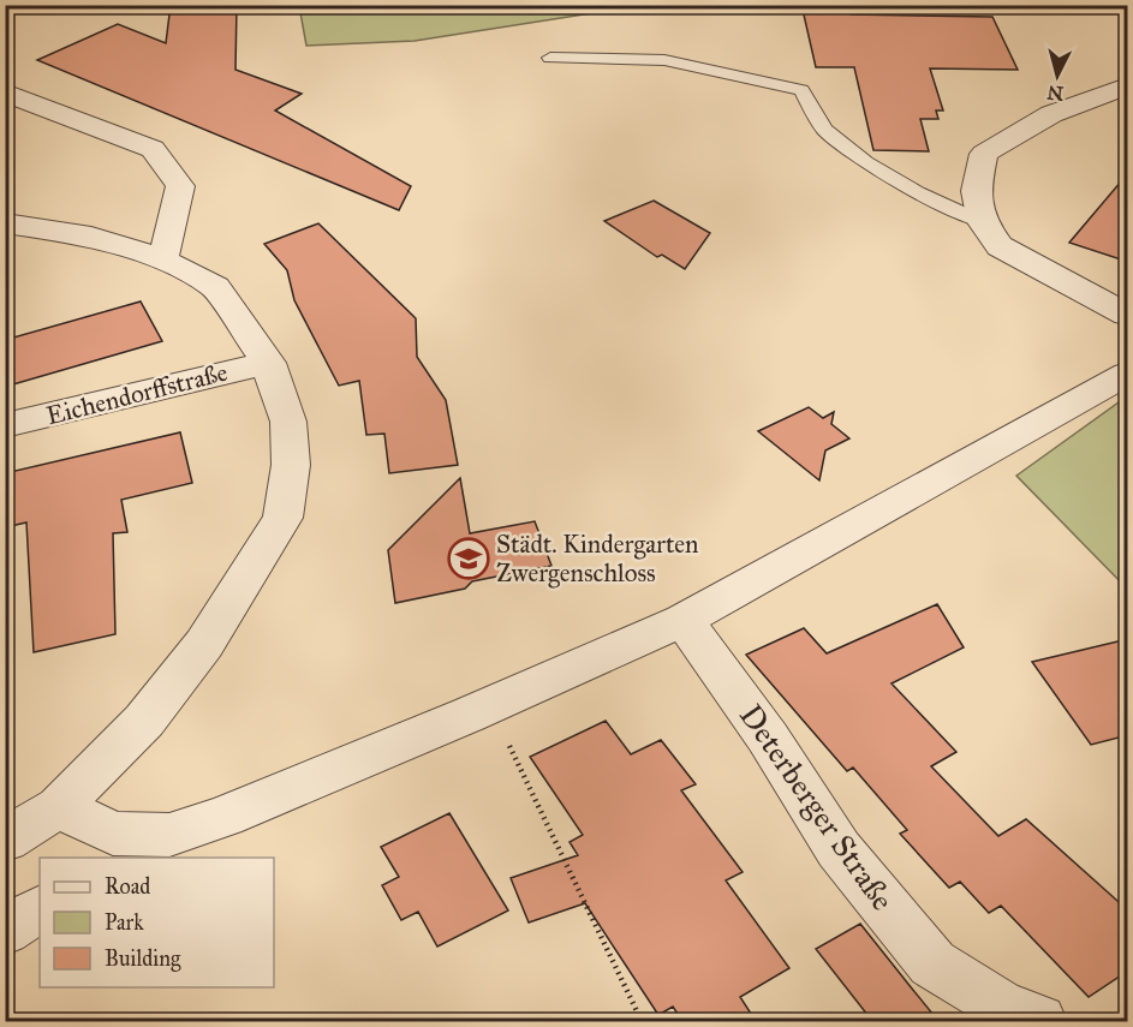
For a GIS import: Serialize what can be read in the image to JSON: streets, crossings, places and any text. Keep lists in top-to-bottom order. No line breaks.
{"streets":{"street":["Eichendorffstraße","Deterberger Straße"]},"places":{"school or university":["Städt. Kindergarten Zwergenschloss"]},"legend":["Road","Park","Building"],"north":"bottom"}
